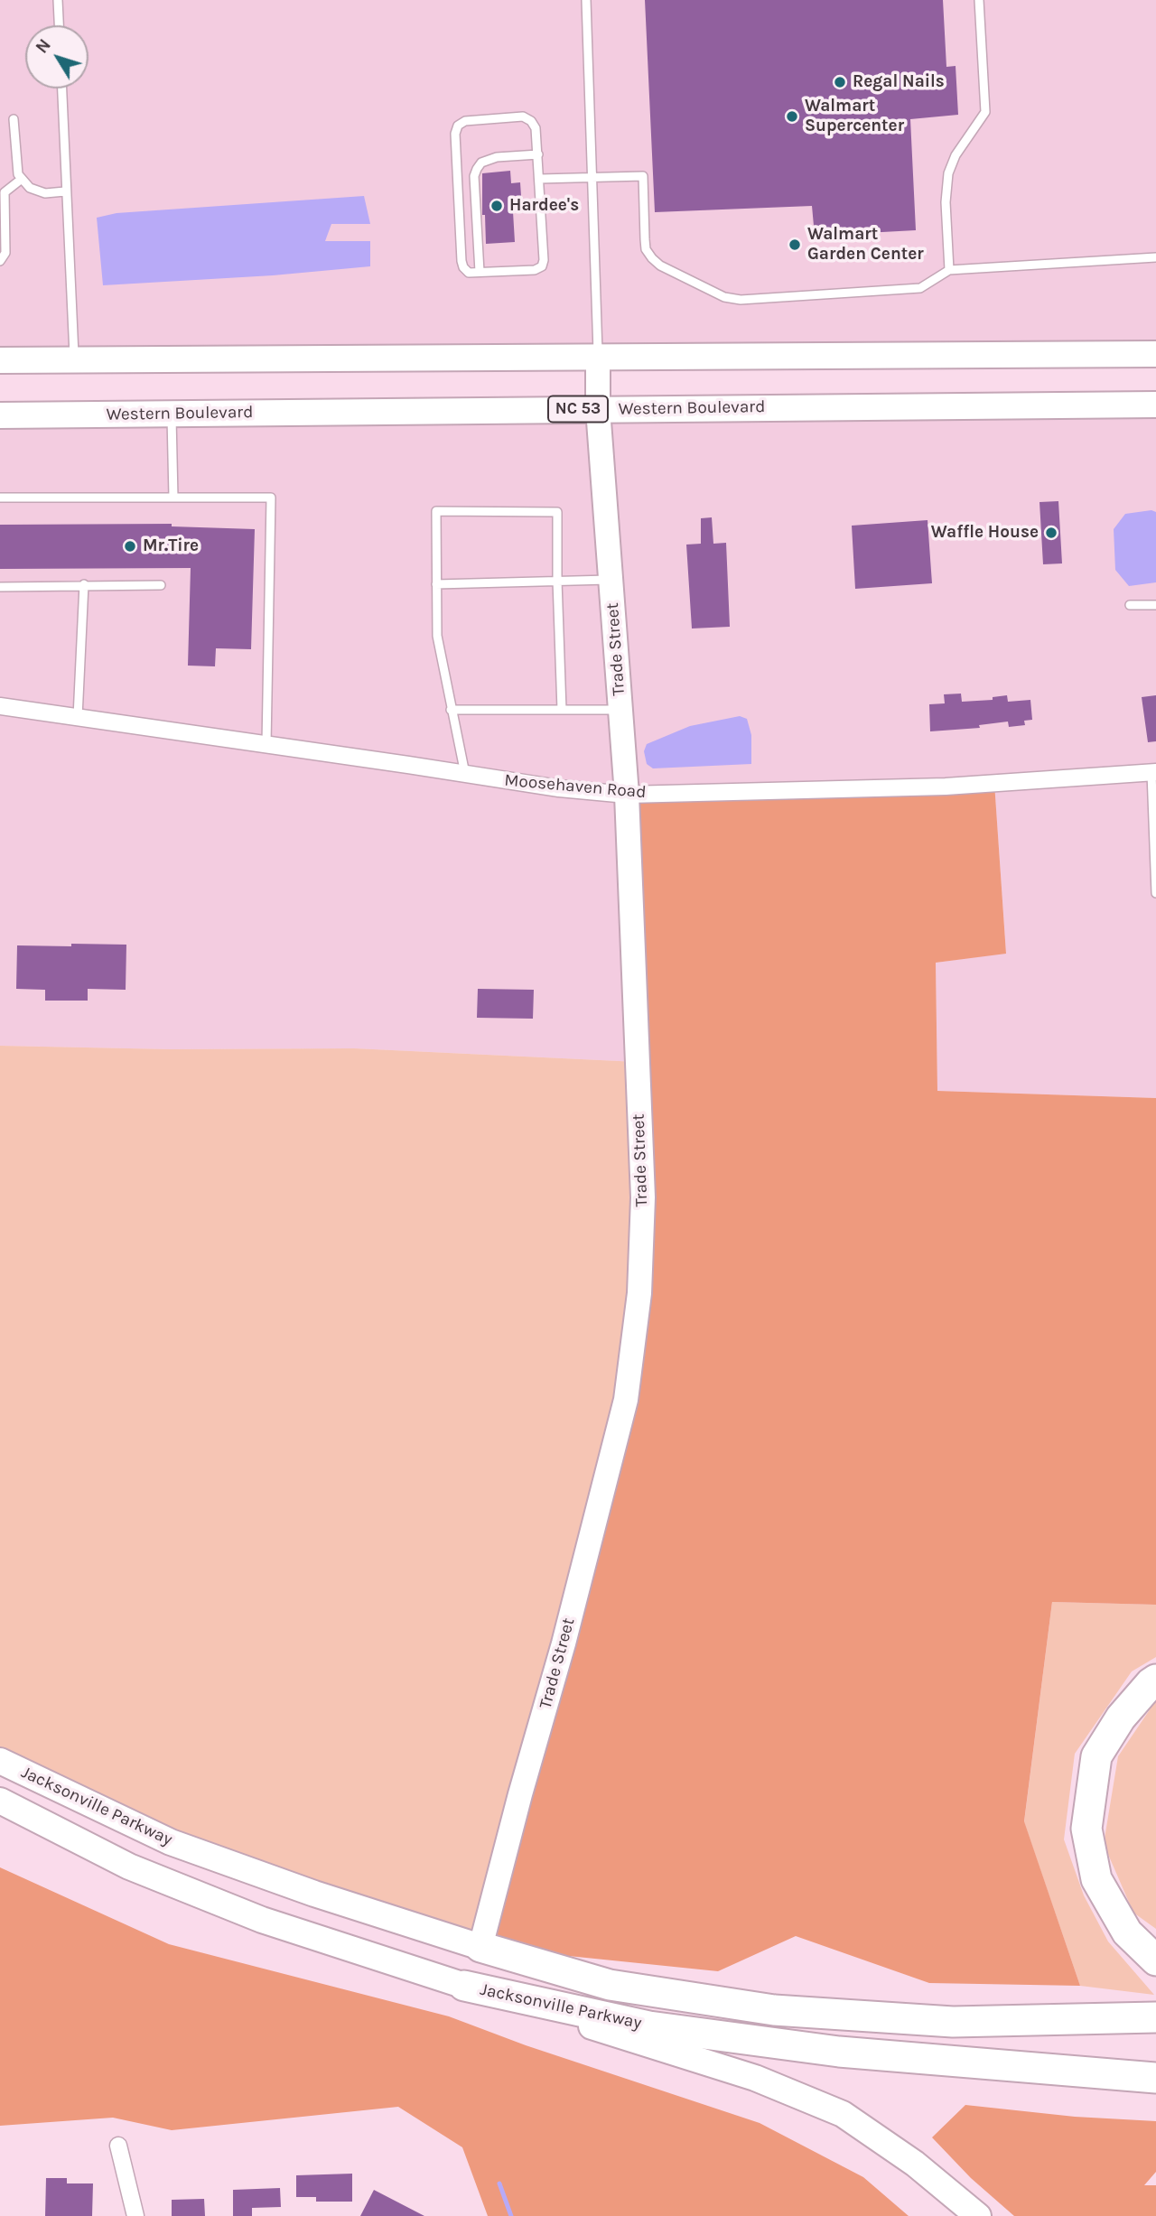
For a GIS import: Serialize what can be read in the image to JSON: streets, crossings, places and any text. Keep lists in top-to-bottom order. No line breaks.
{"streets":{"highway":["Jacksonville Parkway"],"main road":["Western Boulevard","NC 53"],"street":["Trade Street","Moosehaven Road"]},"crossings":[["Western Boulevard","Trade Street"],["Trade Street","Moosehaven Road"],["Trade Street","Jacksonville Parkway"]],"places":["Regal Nails","Walmart Supercenter","Hardee's","Walmart Garden Center","Waffle House","Mr.Tire"],"north":"top left"}
